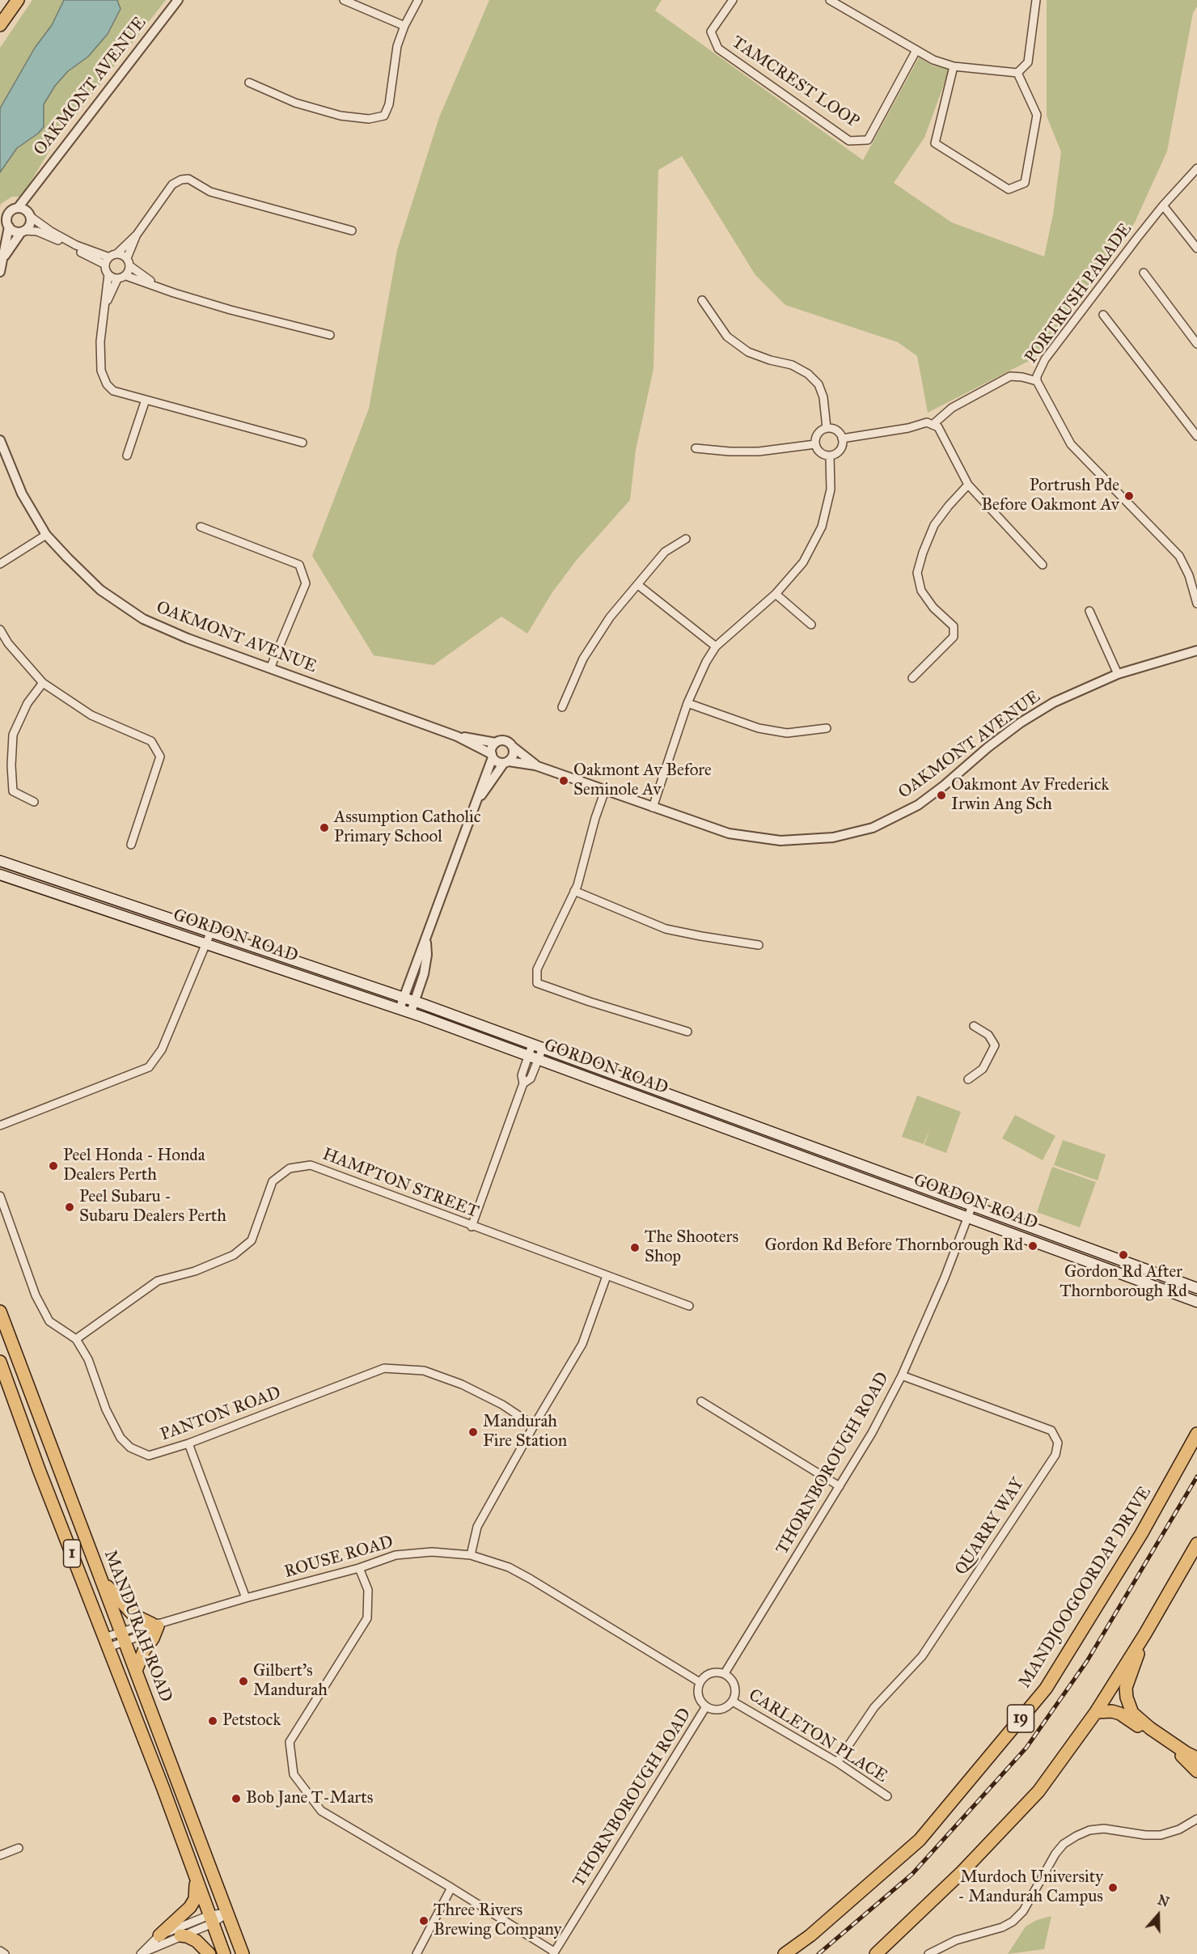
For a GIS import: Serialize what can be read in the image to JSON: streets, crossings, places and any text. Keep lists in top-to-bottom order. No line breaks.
{"streets":{"highway":["1","MANDJOOGOORDAP DRIVE","MANDURAH ROAD","19"],"main road":["GORDON ROAD"],"street":["TAMCREST LOOP","OAKMONT AVENUE","PORTRUSH PARADE","HAMPTON STREET","PANTON ROAD","THORNBOROUGH ROAD","QUARRY WAY","ROUSE ROAD","CARLETON PLACE"]},"crossings":[["GORDON ROAD","THORNBOROUGH ROAD"],["HAMPTON STREET","PANTON ROAD"],["THORNBOROUGH ROAD","QUARRY WAY"],["THORNBOROUGH ROAD","ROUSE ROAD"],["THORNBOROUGH ROAD","CARLETON PLACE"],["QUARRY WAY","CARLETON PLACE"],["ROUSE ROAD","MANDURAH ROAD"],["ROUSE ROAD","CARLETON PLACE"]],"places":["Portrush Pde Before Oakmont Av","Oakmont Av Before Seminole Av","Oakmont Av Frederick Irwin Ang Sch","Assumption Catholic Primary School","Peel Honda - Honda Dealers Perth","Peel Subaru - Subaru Dealers Perth","Gordon Rd Before Thornborough Rd","The Shooters Shop","Gordon Rd After Thornborough Rd","Mandurah Fire Station","Gilbert's Mandurah","Petstock","Bob Jane T-Marts","Murdoch University - Mandurah Campus","Three Rivers Brewing Company"],"north":"top"}
